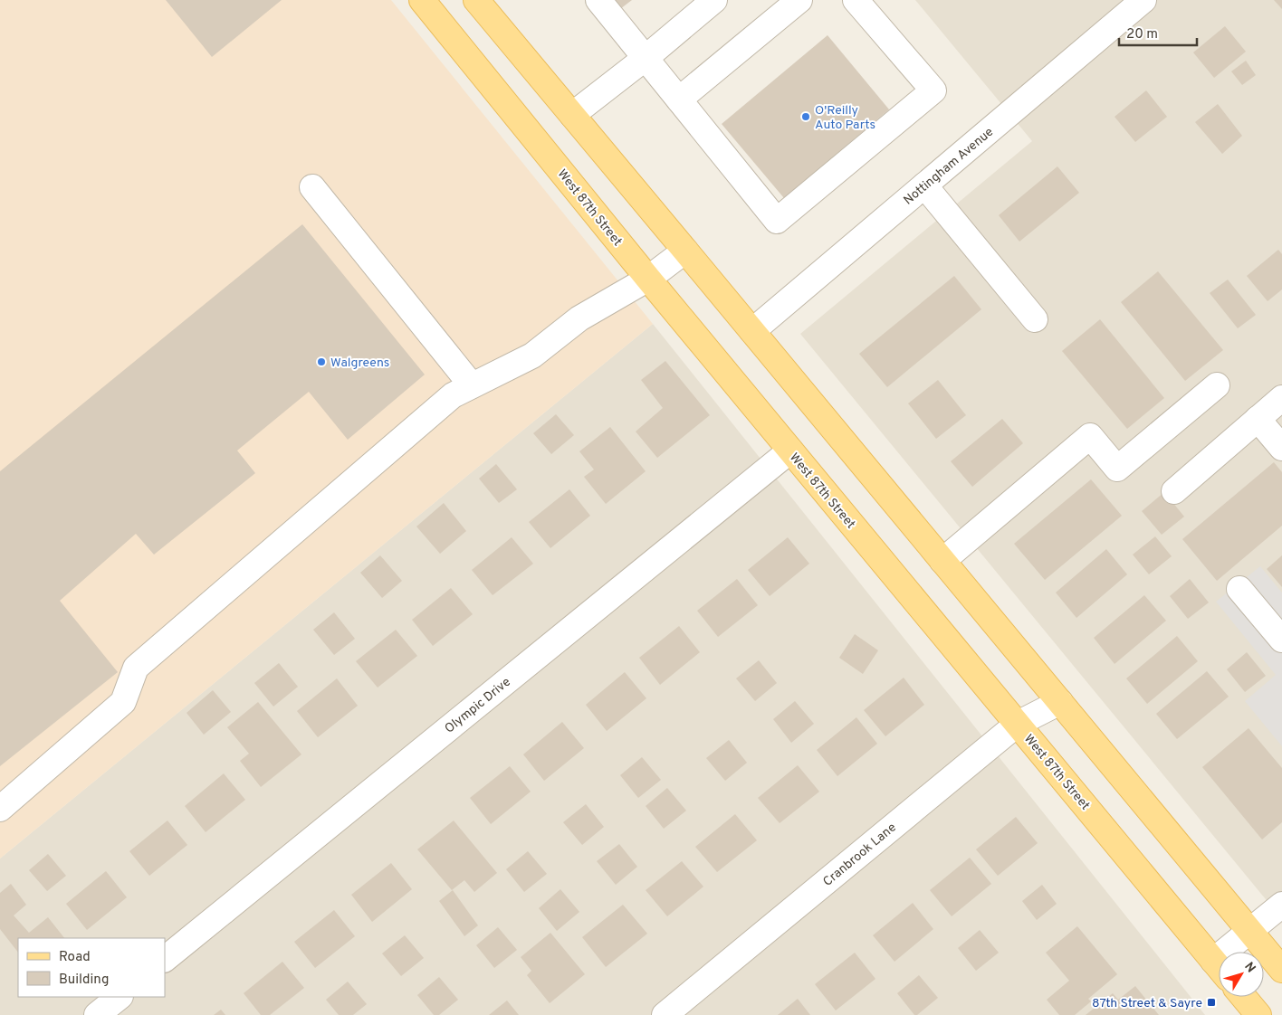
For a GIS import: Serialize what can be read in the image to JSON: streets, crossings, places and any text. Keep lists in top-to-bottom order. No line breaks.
{"streets":{"main road":["West 87th Street"],"street":["Nottingham Avenue","Olympic Drive","Cranbrook Lane"]},"crossings":[["West 87th Street","Olympic Drive"],["West 87th Street","Cranbrook Lane"]],"places":{"other":["O'Reilly Auto Parts","Walgreens"],"transit":["87th Street & Sayre"]},"legend":["Road","Building"],"scale_bar":"20 m","north":"top right"}
